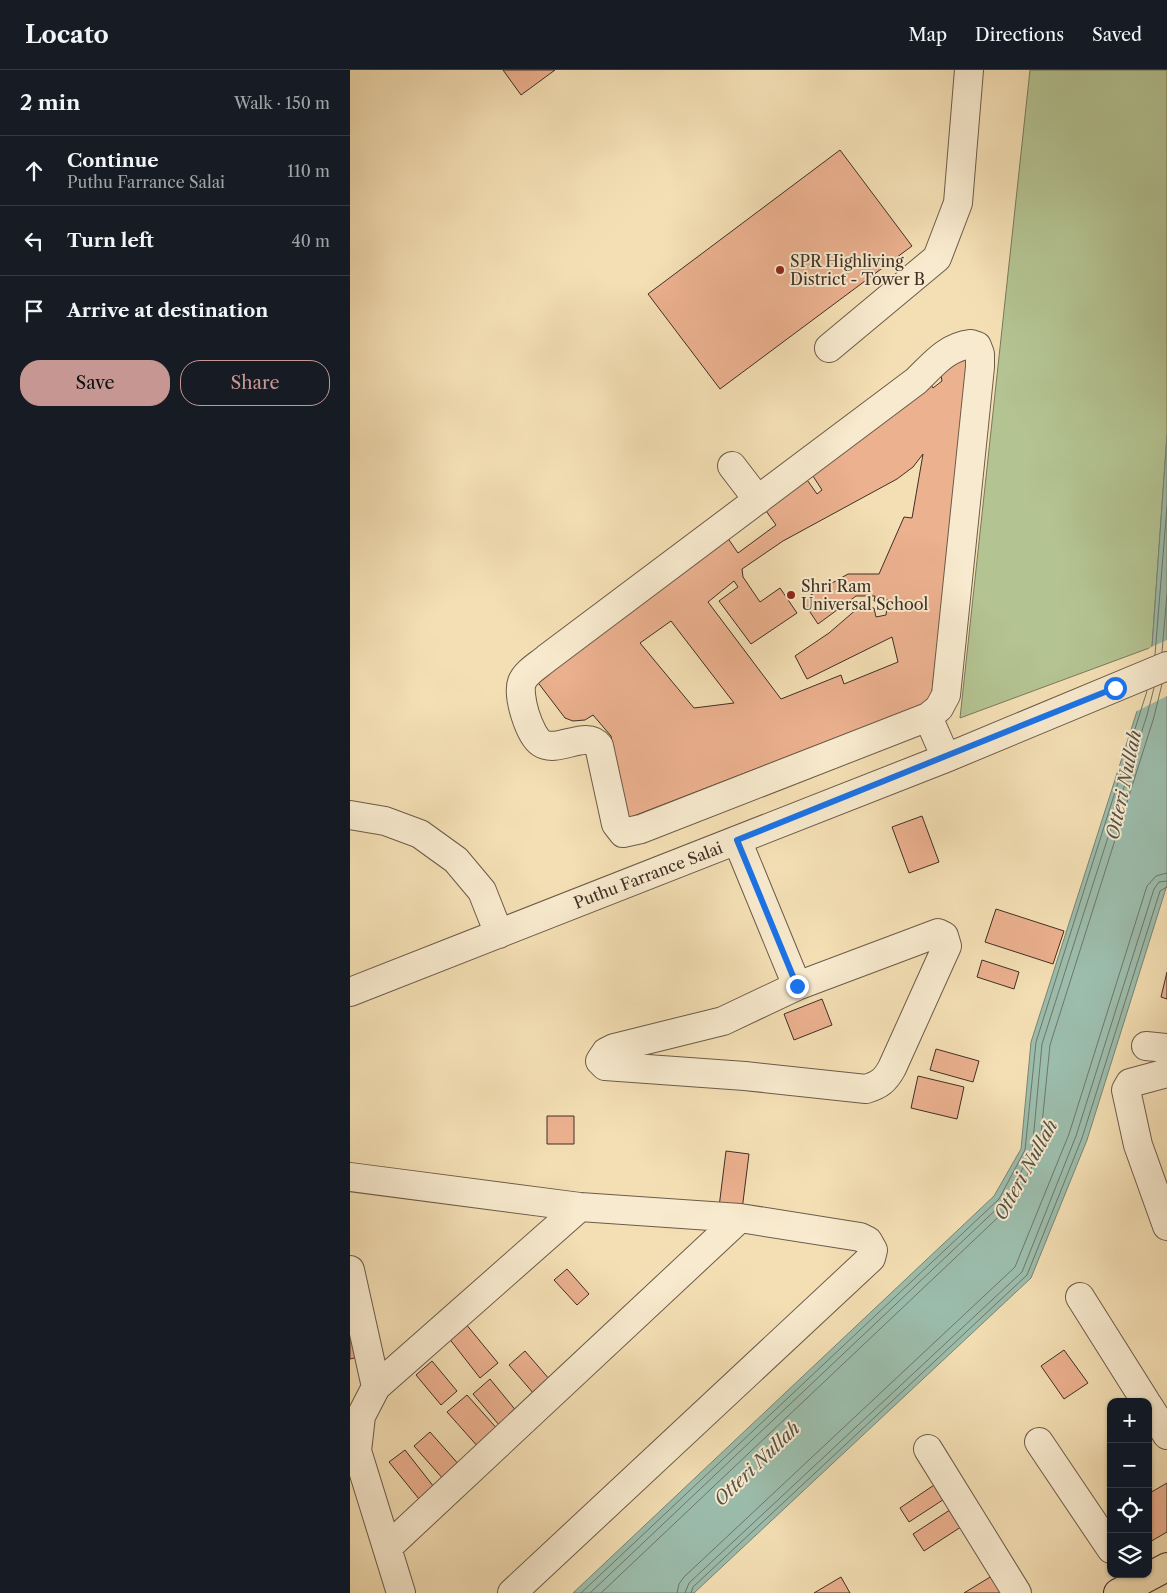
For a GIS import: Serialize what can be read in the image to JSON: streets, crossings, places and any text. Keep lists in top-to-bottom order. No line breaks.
{"streets":{"street":["Puthu Farrance Salai"]},"water":["Otteri Nullah"],"places":["SPR Highliving District - Tower B","Shri Ram Universal School"],"page":{"header":"Locato","nav":["Map","Directions","Saved"],"heading":["2 min","Walk · 150 m"],"list":[["Continue","Puthu Farrance Salai","110 m"],["Turn left","40 m"],"Arrive at destination"],"buttons":["Save","Share"],"map_buttons":["+","−"]}}
